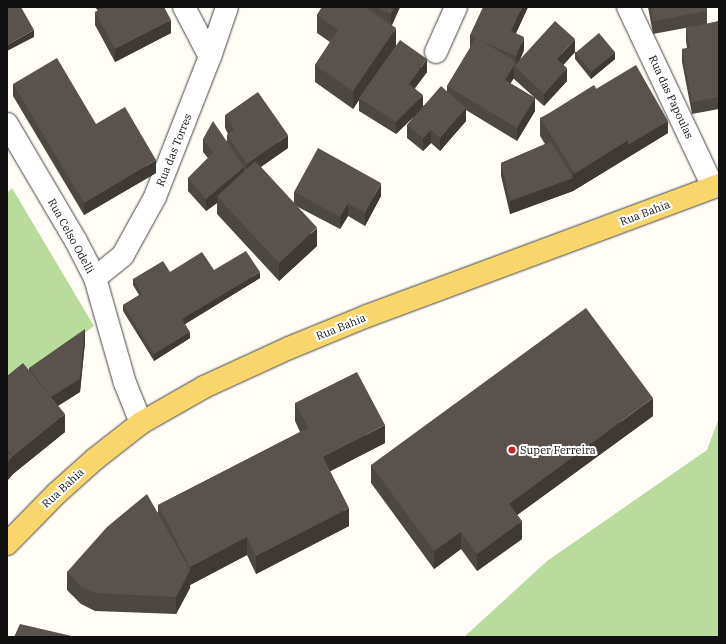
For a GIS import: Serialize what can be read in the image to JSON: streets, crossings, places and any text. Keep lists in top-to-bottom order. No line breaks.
{"streets":{"main road":["Rua Bahia"],"street":["Rua das Papoulas","Rua das Torres","Rua Celso Odelli"]},"crossings":[["Rua das Papoulas","Rua Bahia"],["Rua das Torres","Rua Celso Odelli"],["Rua Bahia","Rua Celso Odelli"]],"places":["Super Ferreira"]}
